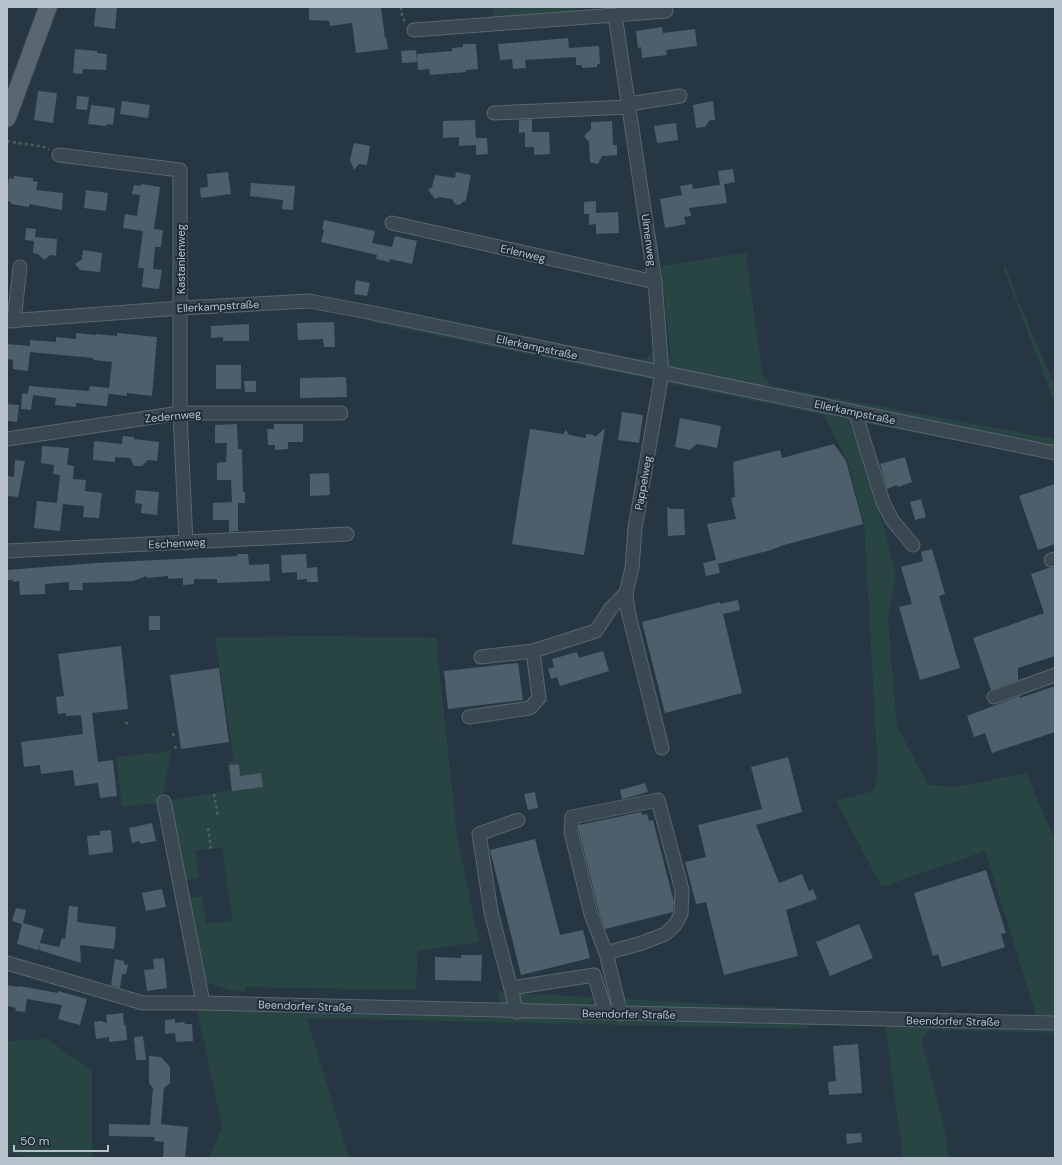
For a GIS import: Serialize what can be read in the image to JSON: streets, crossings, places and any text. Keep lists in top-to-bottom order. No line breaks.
{"streets":{"street":["Ulmenweg","Erlenweg","Kastanienweg","Ellerkampstraße","Zedernweg","Pappelweg","Eschenweg","Beendorfer Straße"]},"crossings":[["Ulmenweg","Erlenweg"],["Ulmenweg","Ellerkampstraße"],["Ulmenweg","Pappelweg"],["Kastanienweg","Ellerkampstraße"],["Kastanienweg","Zedernweg"],["Kastanienweg","Eschenweg"],["Ellerkampstraße","Pappelweg"]],"scale_bar":"50 m"}
